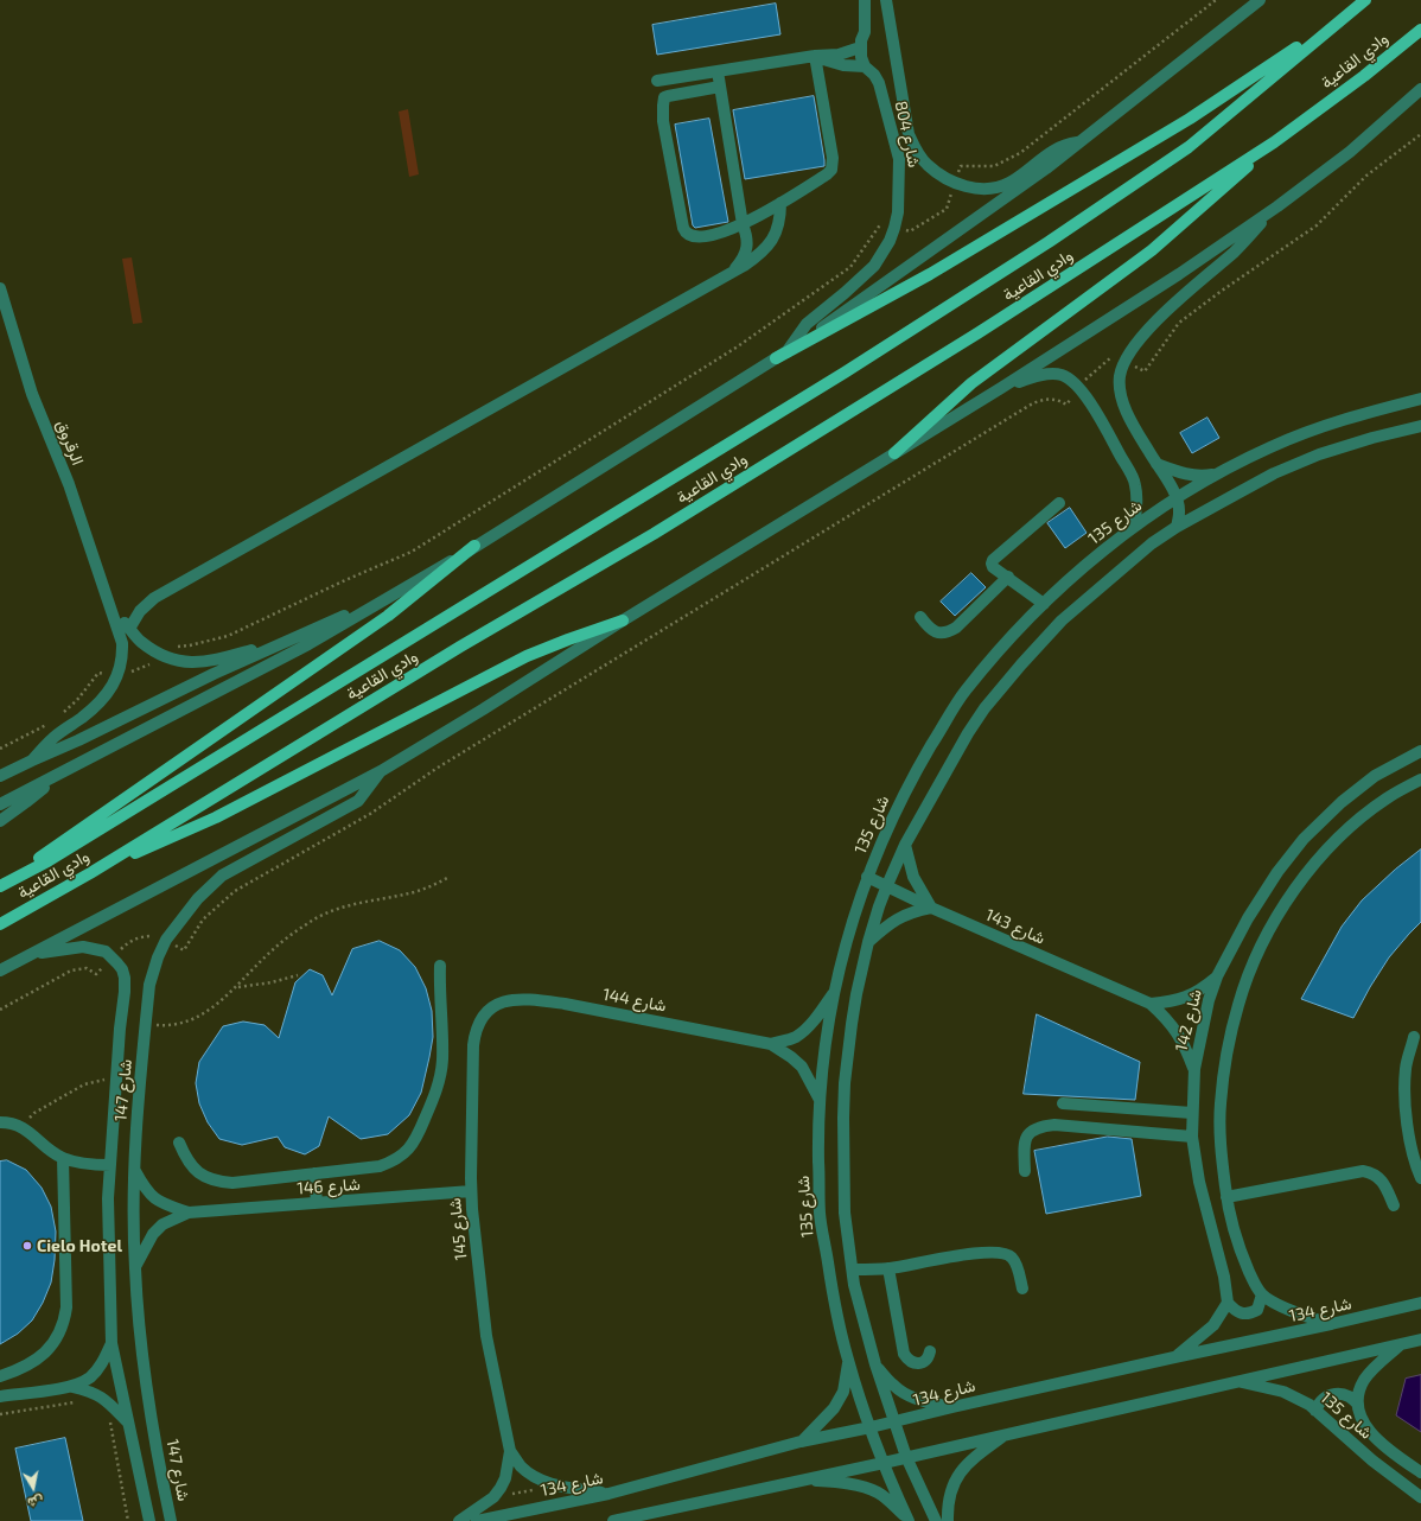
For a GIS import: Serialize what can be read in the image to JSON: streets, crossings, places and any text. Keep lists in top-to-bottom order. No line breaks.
{"streets":{"main road":["وادي القاعية"],"street":["شارع 804","الرقروق","شارع 135","شارع 143","شارع 144","شارع 142","شارع 147","شارع 146","شارع 145","شارع 134"]},"crossings":[["شارع 135","شارع 143"],["شارع 135","شارع 144"],["شارع 135","شارع 134"],["شارع 143","شارع 142"],["شارع 144","شارع 145"],["شارع 147","شارع 146"],["شارع 146","شارع 145"],["شارع 145","شارع 134"]],"places":["Cielo Hotel"],"north":"bottom"}
